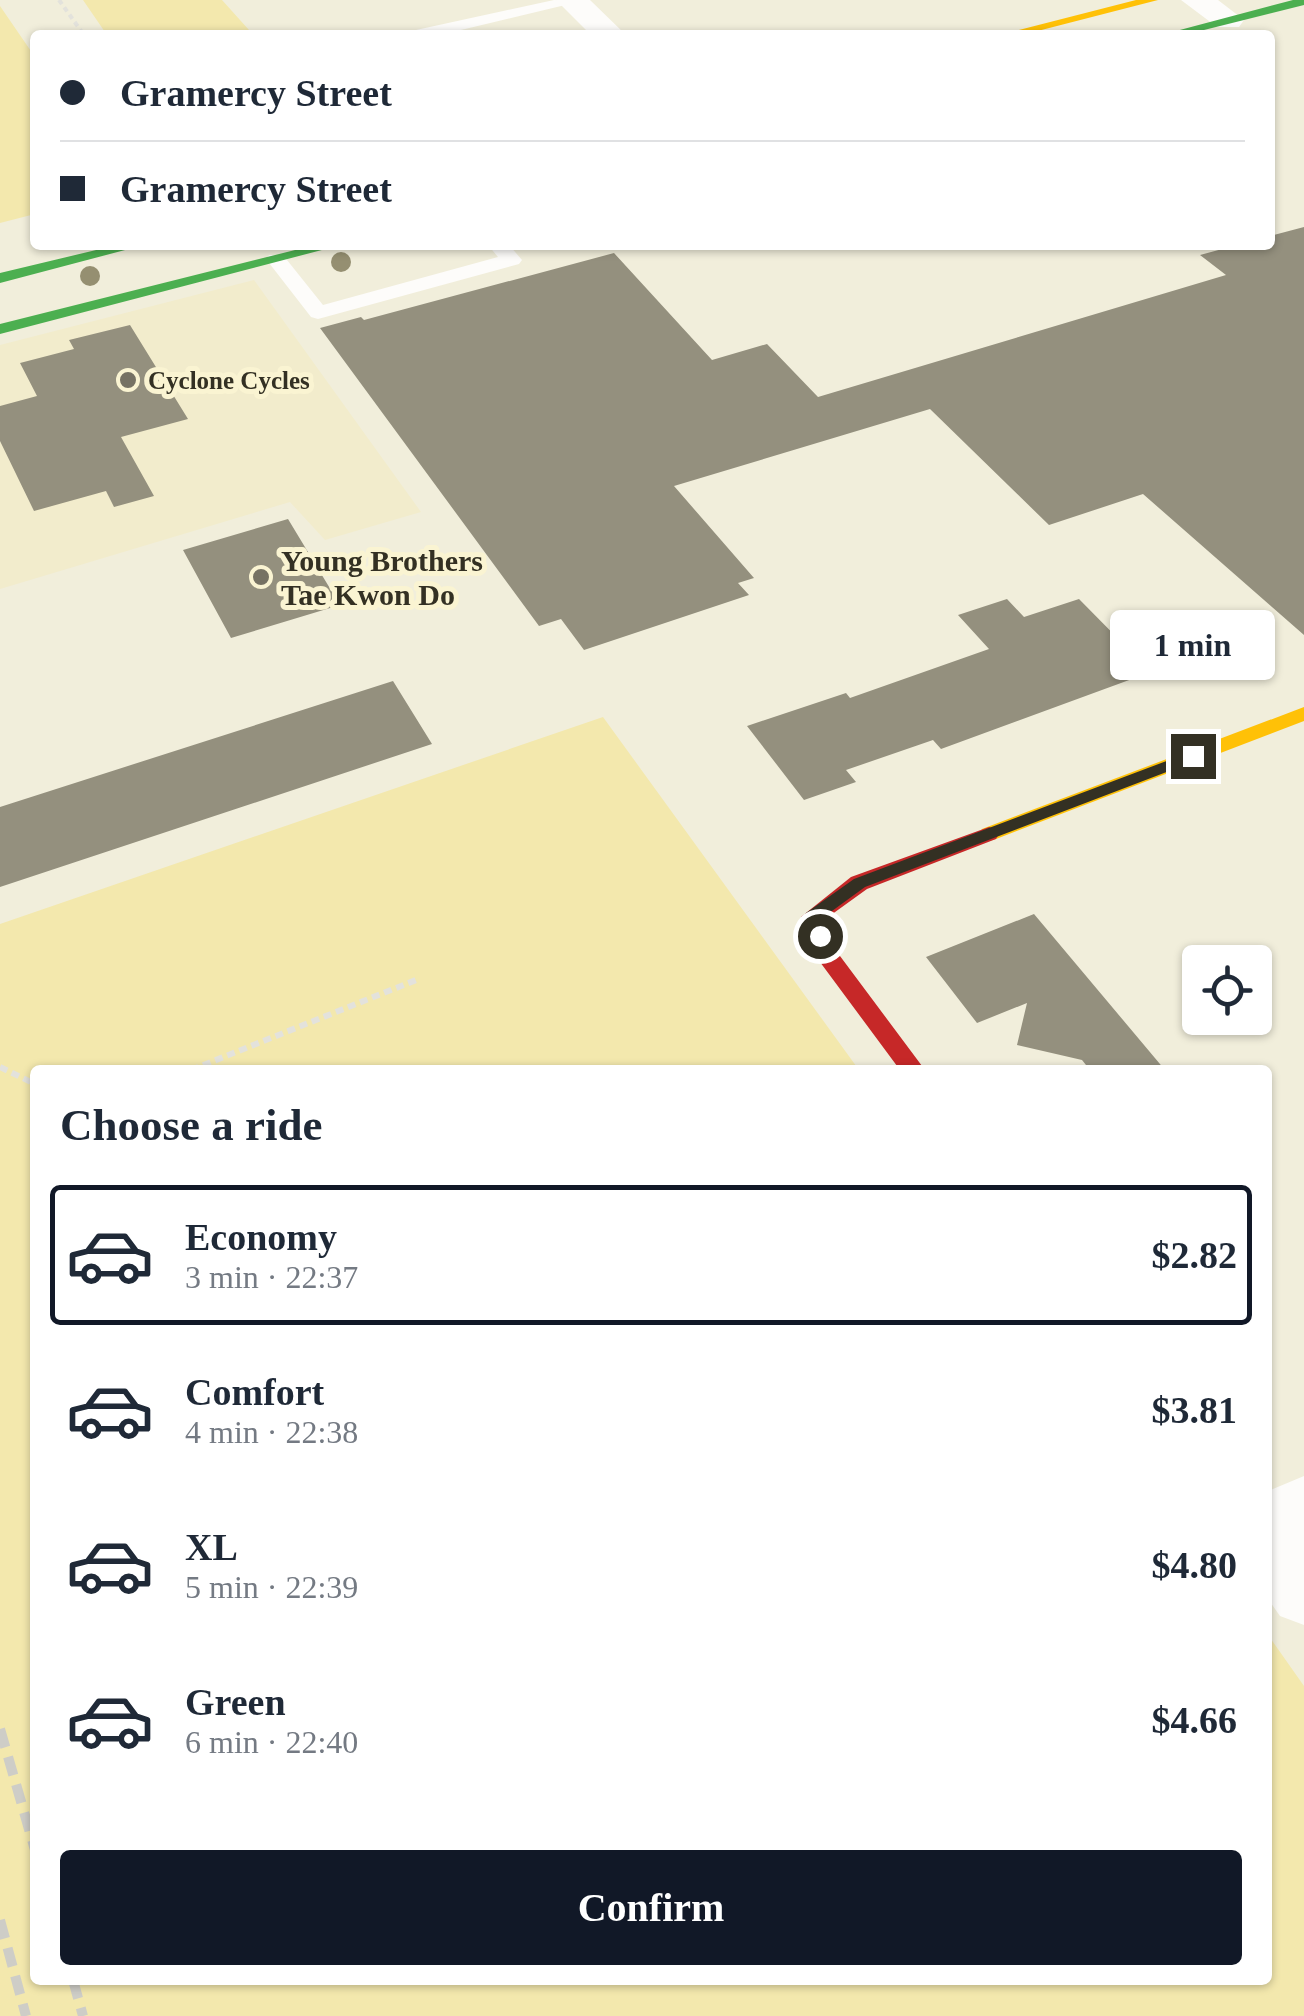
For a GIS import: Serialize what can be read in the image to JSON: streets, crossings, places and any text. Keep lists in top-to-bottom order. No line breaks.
{"places":["Cyclone Cycles","Young Brothers Tae Kwon Do"],"page":{"banner":["Gramercy Street","Gramercy Street"],"bubble":"1 min","heading":"Choose a ride","list":[{"name":"Economy","note":"3 min · 22:37","value":"$2.82"},{"name":"Comfort","note":"4 min · 22:38","value":"$3.81"},{"name":"XL","note":"5 min · 22:39","value":"$4.80"},{"name":"Green","note":"6 min · 22:40","value":"$4.66"}],"buttons":"Confirm"}}
